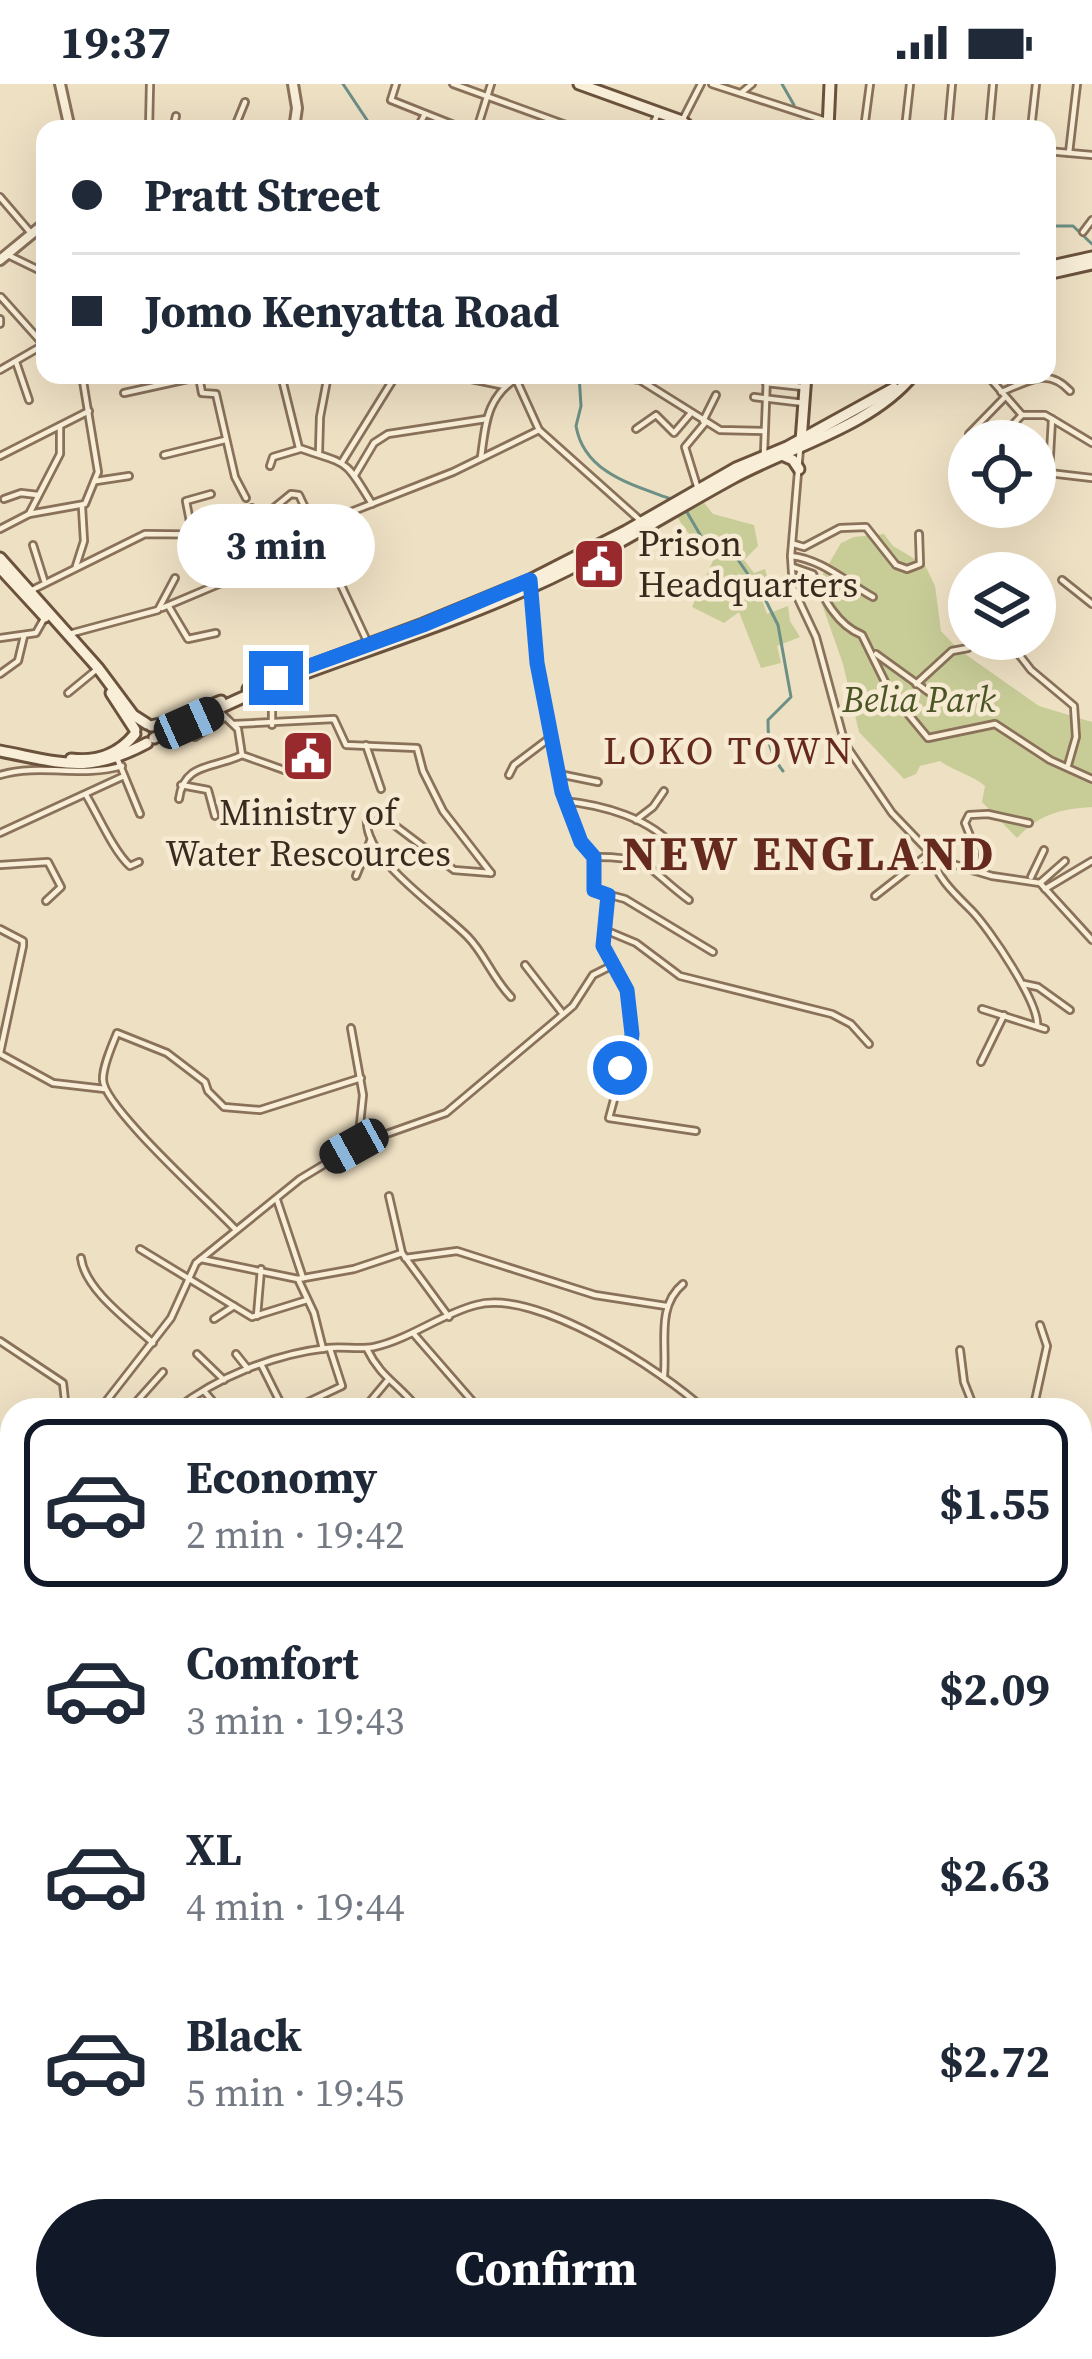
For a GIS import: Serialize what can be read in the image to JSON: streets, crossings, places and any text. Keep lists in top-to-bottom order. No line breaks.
{"districts":["LOKO TOWN","NEW ENGLAND"],"parks":["Belia Park"],"places":{"public building":["Prison Headquarters","Ministry of Water Rescources"]},"page":{"status":"19:37","banner":["Pratt Street","Jomo Kenyatta Road"],"bubble":"3 min","list":[{"name":"Economy","note":"2 min · 19:42","value":"$1.55"},{"name":"Comfort","note":"3 min · 19:43","value":"$2.09"},{"name":"XL","note":"4 min · 19:44","value":"$2.63"},{"name":"Black","note":"5 min · 19:45","value":"$2.72"}],"buttons":"Confirm"}}
